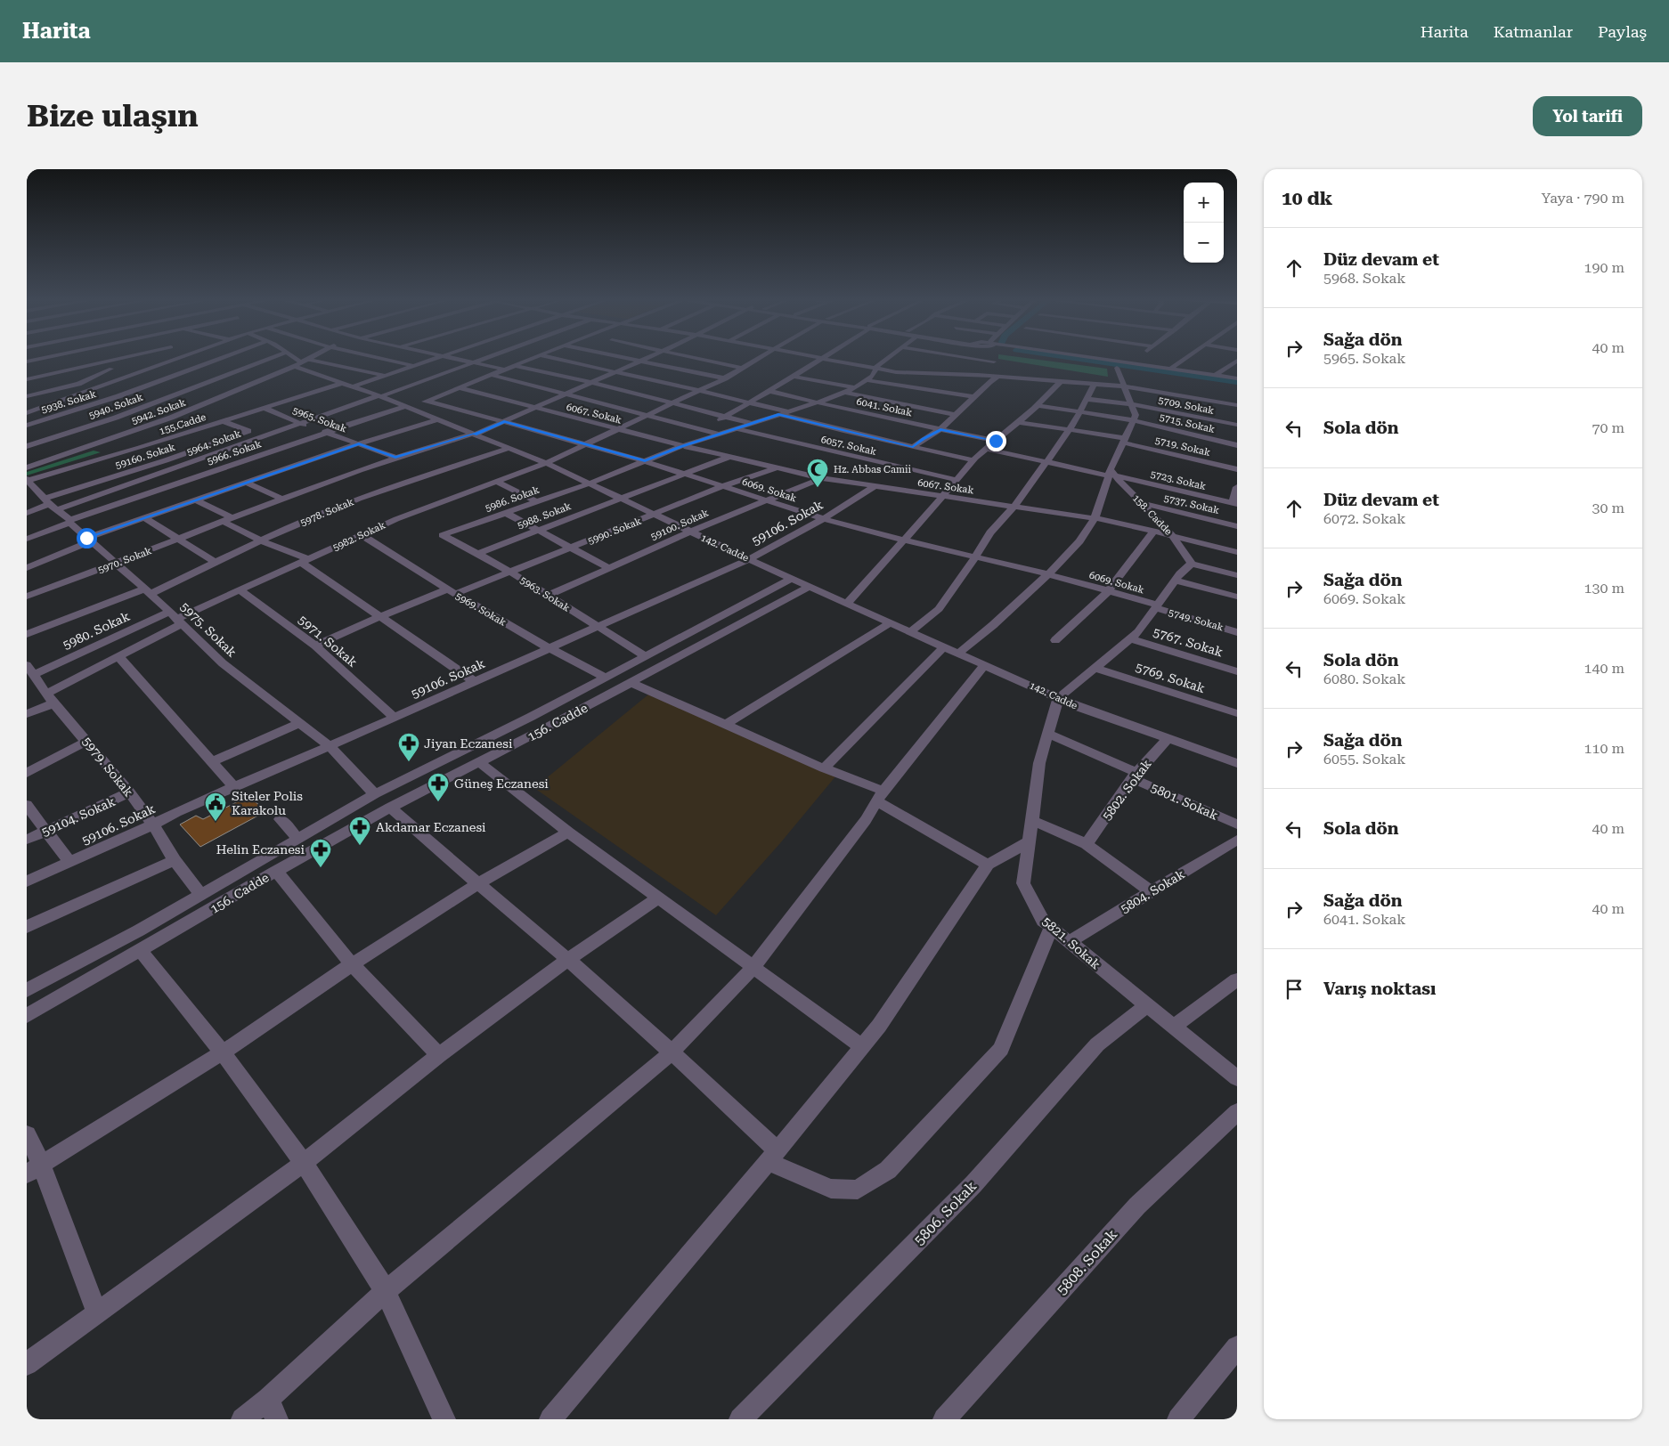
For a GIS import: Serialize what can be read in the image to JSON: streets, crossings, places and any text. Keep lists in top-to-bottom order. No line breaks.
{"streets":{"street":["5938. Sokak","5709. Sokak","5940. Sokak","6041. Sokak","5942. Sokak","6067. Sokak","5965. Sokak","5715. Sokak","155.Cadde","5964. Sokak","6057. Sokak","5719. Sokak","5966. Sokak","59160. Sokak","5723. Sokak","6069. Sokak","5986. Sokak","5737. Sokak","5978. Sokak","158. Cadde","5988. Sokak","59106. Sokak","59100. Sokak","5990. Sokak","5982. Sokak","142. Cadde","5970. Sokak","5963. Sokak","5969. Sokak","5749. Sokak","5975. Sokak","5980. Sokak","5971. Sokak","5767. Sokak","5769. Sokak","156. Cadde","5979. Sokak","5802. Sokak","5801. Sokak","59104. Sokak","5804. Sokak","5821. Sokak","5806. Sokak","5808. Sokak"]},"crossings":[["6041. Sokak","5986. Sokak"],["5942. Sokak","142. Cadde"],["6067. Sokak","5966. Sokak"],["6067. Sokak","5986. Sokak"],["6067. Sokak","158. Cadde"],["6067. Sokak","5988. Sokak"],["6067. Sokak","59106. Sokak"],["6067. Sokak","59100. Sokak"],["6067. Sokak","5990. Sokak"],["6067. Sokak","5982. Sokak"],["6067. Sokak","5970. Sokak"],["5965. Sokak","155.Cadde"],["5965. Sokak","5964. Sokak"],["5965. Sokak","5966. Sokak"],["5965. Sokak","5970. Sokak"],["155.Cadde","59160. Sokak"],["155.Cadde","142. Cadde"],["155.Cadde","5975. Sokak"],["5964. Sokak","59160. Sokak"],["5964. Sokak","142. Cadde"],["5964. Sokak","5975. Sokak"],["6057. Sokak","5986. Sokak"],["5966. Sokak","6069. Sokak"],["5966. Sokak","142. Cadde"],["5966. Sokak","5975. Sokak"],["59160. Sokak","5975. Sokak"],["5723. Sokak","158. Cadde"],["6069. Sokak","5986. Sokak"],["6069. Sokak","5988. Sokak"],["6069. Sokak","59106. Sokak"],["6069. Sokak","59100. Sokak"],["6069. Sokak","5990. Sokak"],["6069. Sokak","5982. Sokak"],["6069. Sokak","5970. Sokak"],["6069. Sokak","5749. Sokak"],["5986. Sokak","142. Cadde"],["5986. Sokak","5963. Sokak"],["5737. Sokak","158. Cadde"],["5978. Sokak","142. Cadde"],["5978. Sokak","5975. Sokak"],["5988. Sokak","142. Cadde"],["5988. Sokak","5963. Sokak"],["59106. Sokak","142. Cadde"],["59106. Sokak","5963. Sokak"],["59106. Sokak","5969. Sokak"],["59106. Sokak","5975. Sokak"],["59106. Sokak","5971. Sokak"],["59106. Sokak","5979. Sokak"],["59100. Sokak","142. Cadde"],["59100. Sokak","5963. Sokak"],["5990. Sokak","142. Cadde"],["5990. Sokak","5963. Sokak"],["5990. Sokak","5969. Sokak"],["5990. Sokak","5971. Sokak"],["5982. Sokak","142. Cadde"],["5982. Sokak","5969. Sokak"],["5982. Sokak","5975. Sokak"],["5982. Sokak","5980. Sokak"],["5982. Sokak","5971. Sokak"],["5982. Sokak","5979. Sokak"],["142. Cadde","5970. Sokak"],["142. Cadde","156. Cadde"],["142. Cadde","5802. Sokak"],["142. Cadde","5821. Sokak"],["5970. Sokak","5975. Sokak"],["5963. Sokak","156. Cadde"],["5969. Sokak","156. Cadde"],["5975. Sokak","5980. Sokak"],["5975. Sokak","156. Cadde"],["5980. Sokak","5979. Sokak"],["156. Cadde","5979. Sokak"],["5979. Sokak","59104. Sokak"],["5802. Sokak","5801. Sokak"],["5801. Sokak","5821. Sokak"],["5804. Sokak","5821. Sokak"],["5821. Sokak","5806. Sokak"]],"places":{"mosque":["Hz. Abbas Camii"],"pharmacy":["Jiyan Eczanesi","Güneş Eczanesi","Akdamar Eczanesi","Helin Eczanesi"],"public building":["Siteler Polis Karakolu"]},"page":{"header":"Harita","nav":["Harita","Katmanlar","Paylaş"],"buttons":"Yol tarifi","title":"Bize ulaşın","heading":["10 dk","Yaya · 790 m"],"map_buttons":["+","−"],"list":[["Düz devam et","5968. Sokak","190 m"],["Sağa dön","5965. Sokak","40 m"],["Sola dön","70 m"],["Düz devam et","6072. Sokak","30 m"],["Sağa dön","6069. Sokak","130 m"],["Sola dön","6080. Sokak","140 m"],["Sağa dön","6055. Sokak","110 m"],["Sola dön","40 m"],["Sağa dön","6041. Sokak","40 m"],"Varış noktası"]}}
